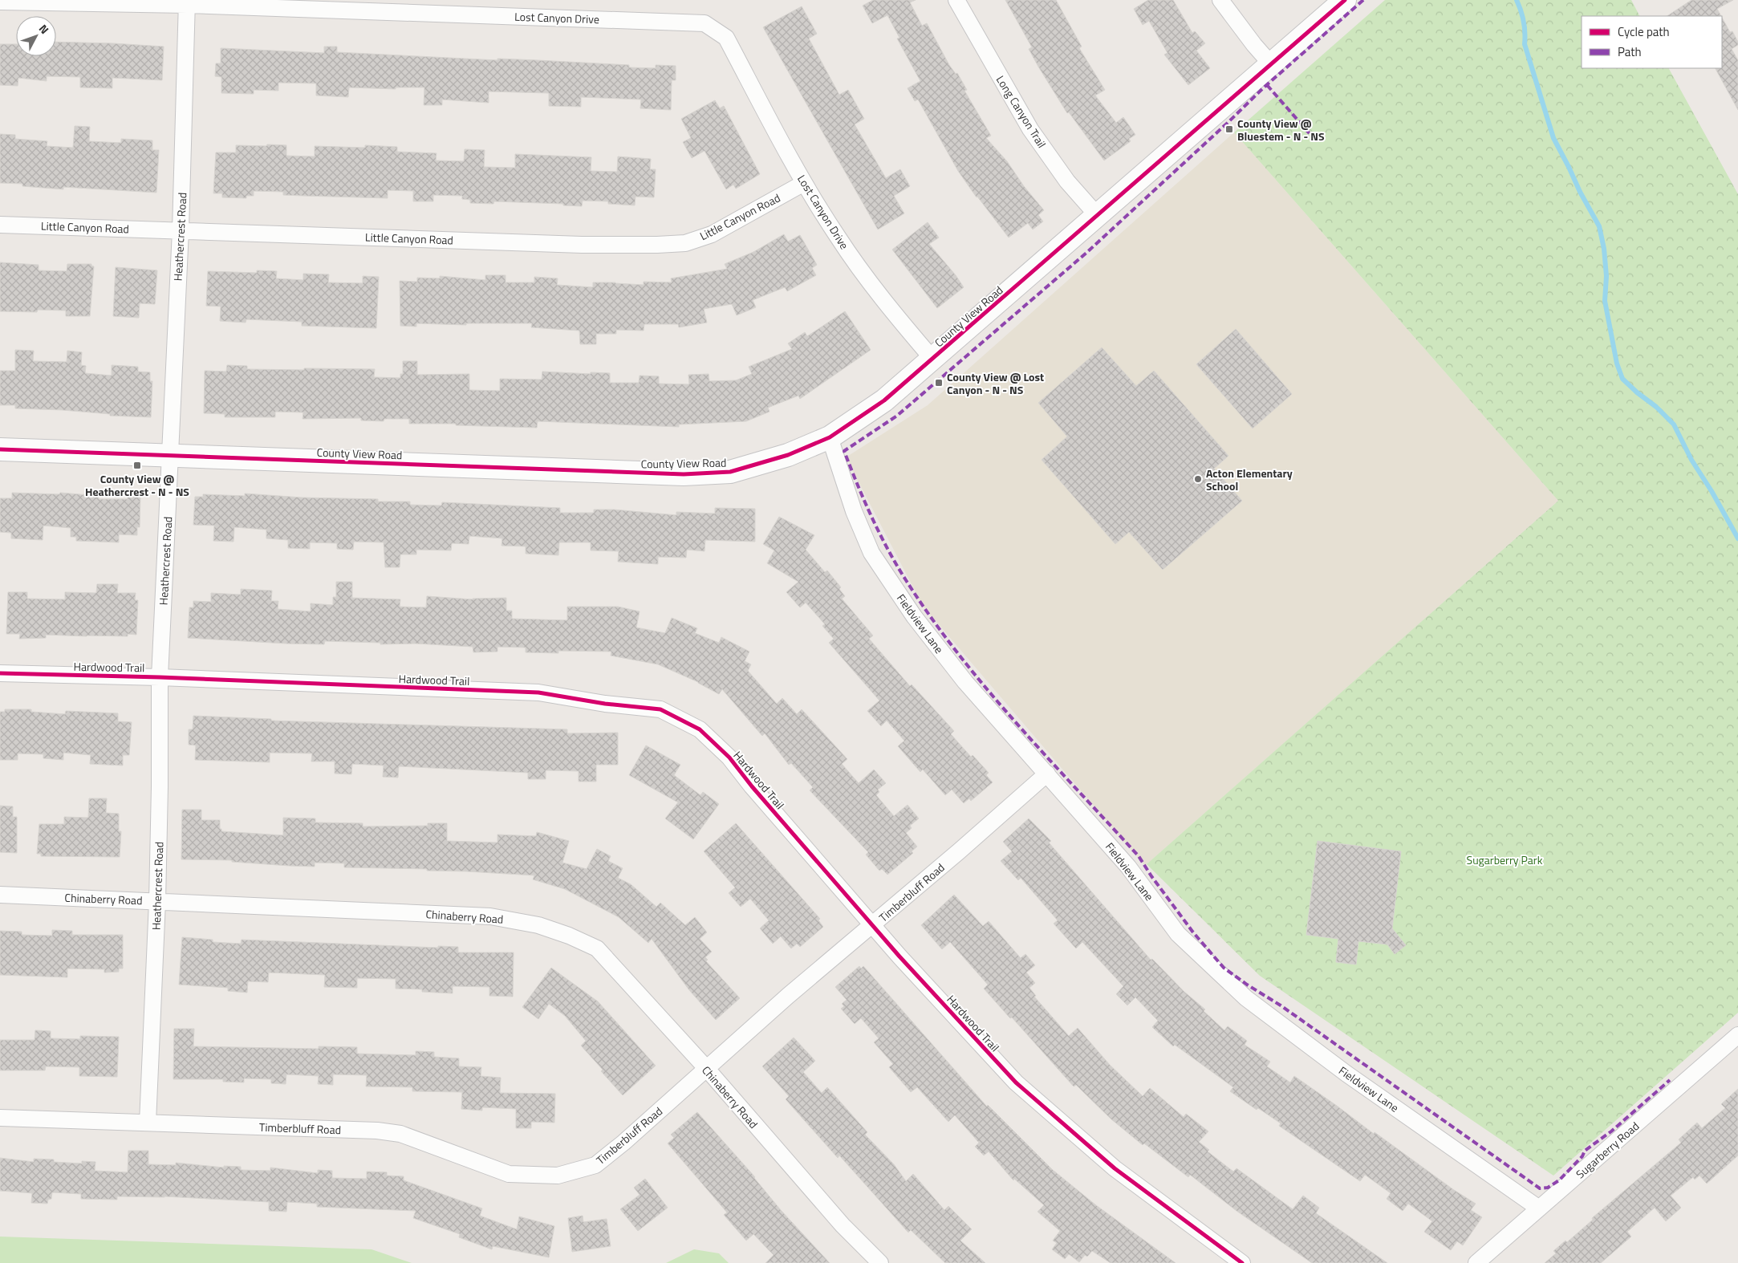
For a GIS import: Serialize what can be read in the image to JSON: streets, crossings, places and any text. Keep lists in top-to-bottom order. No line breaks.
{"streets":{"street":["Lost Canyon Drive","Long Canyon Trail","Little Canyon Road","Heathercrest Road","County View Road","Fieldview Lane","Hardwood Trail","Timberbluff Road","Chinaberry Road","Sugarberry Road"]},"crossings":[["Lost Canyon Drive","Little Canyon Road"],["Lost Canyon Drive","Heathercrest Road"],["Lost Canyon Drive","County View Road"],["Long Canyon Trail","County View Road"],["Little Canyon Road","Heathercrest Road"],["Heathercrest Road","County View Road"],["Heathercrest Road","Hardwood Trail"],["Heathercrest Road","Timberbluff Road"],["Heathercrest Road","Chinaberry Road"],["County View Road","Fieldview Lane"],["Fieldview Lane","Timberbluff Road"],["Fieldview Lane","Sugarberry Road"],["Hardwood Trail","Timberbluff Road"],["Timberbluff Road","Chinaberry Road"]],"parks":["Sugarberry Park"],"places":{"transit":["County View @ Bluestem - N - NS","County View @ Lost Canyon - N - NS","County View @ Heathercrest - N - NS"],"other":["Acton Elementary School"]},"legend":["Cycle path","Path"],"north":"top right"}
